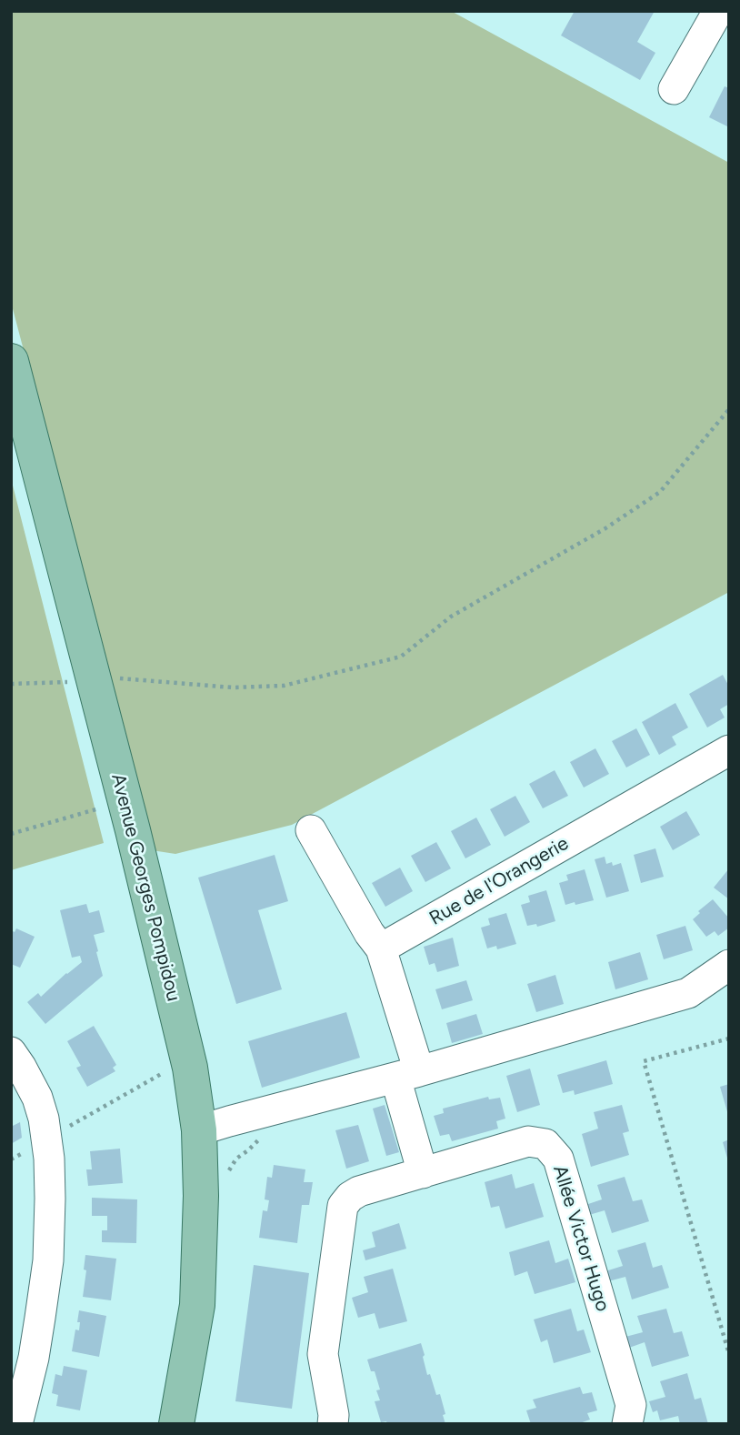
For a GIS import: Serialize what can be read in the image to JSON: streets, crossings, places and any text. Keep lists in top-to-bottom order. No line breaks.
{"streets":{"main road":["Avenue Georges Pompidou"],"street":["Rue de l'Orangerie","Allée Victor Hugo"]}}
